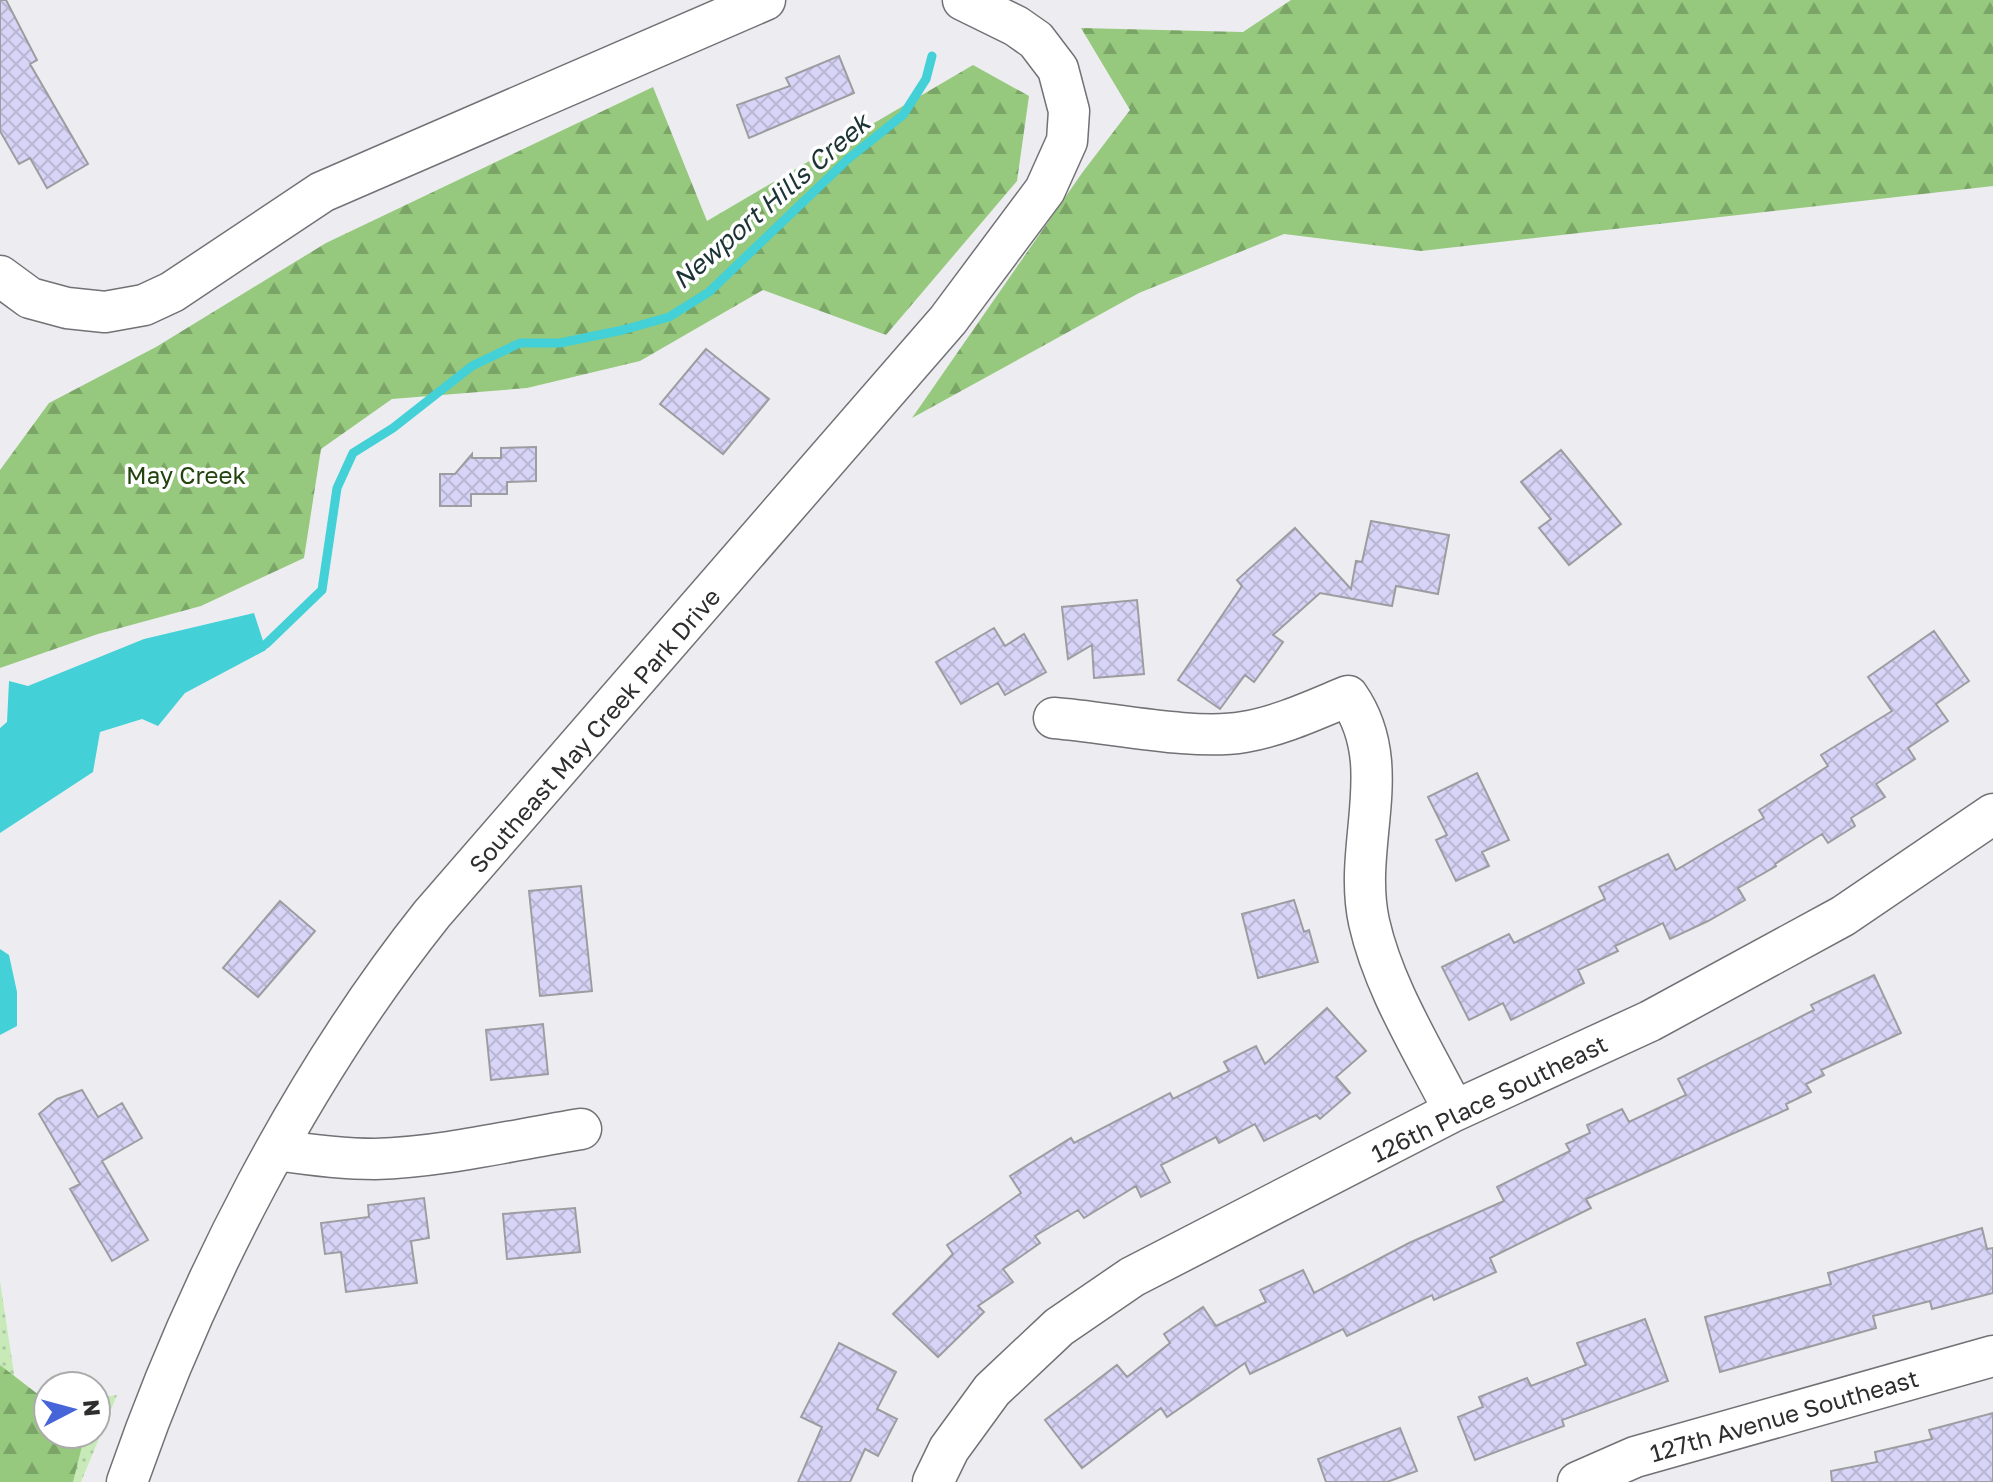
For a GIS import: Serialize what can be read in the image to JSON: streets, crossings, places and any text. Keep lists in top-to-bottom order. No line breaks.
{"streets":{"street":["Southeast May Creek Park Drive","126th Place Southeast","127th Avenue Southeast"]},"water":["Newport Hills Creek"],"parks":["May Creek"],"north":"right"}
